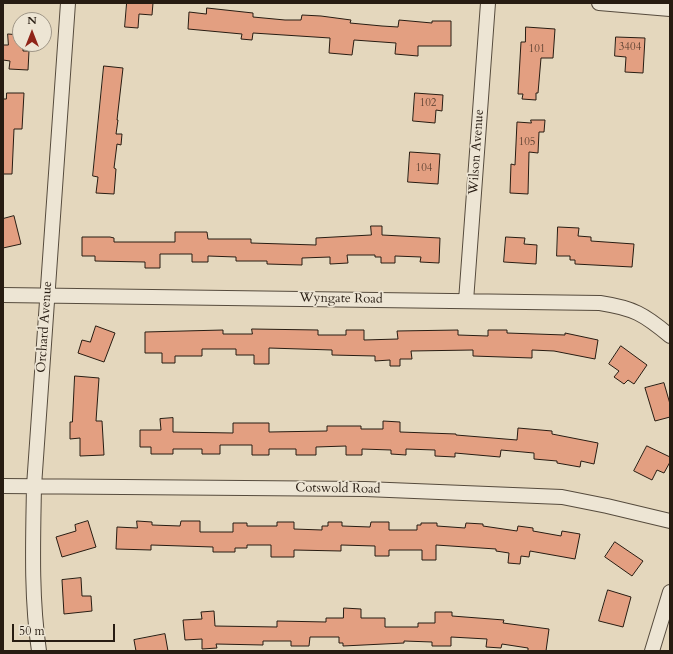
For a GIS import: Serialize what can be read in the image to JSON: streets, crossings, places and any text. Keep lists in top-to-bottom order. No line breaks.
{"streets":{"street":["Wilson Avenue","Wyngate Road","Orchard Avenue","Cotswold Road"]},"crossings":[["Wilson Avenue","Wyngate Road"],["Wyngate Road","Orchard Avenue"],["Orchard Avenue","Cotswold Road"]],"house_numbers":["3404","101","102","105","104"],"scale_bar":"50 m","north":"top"}
